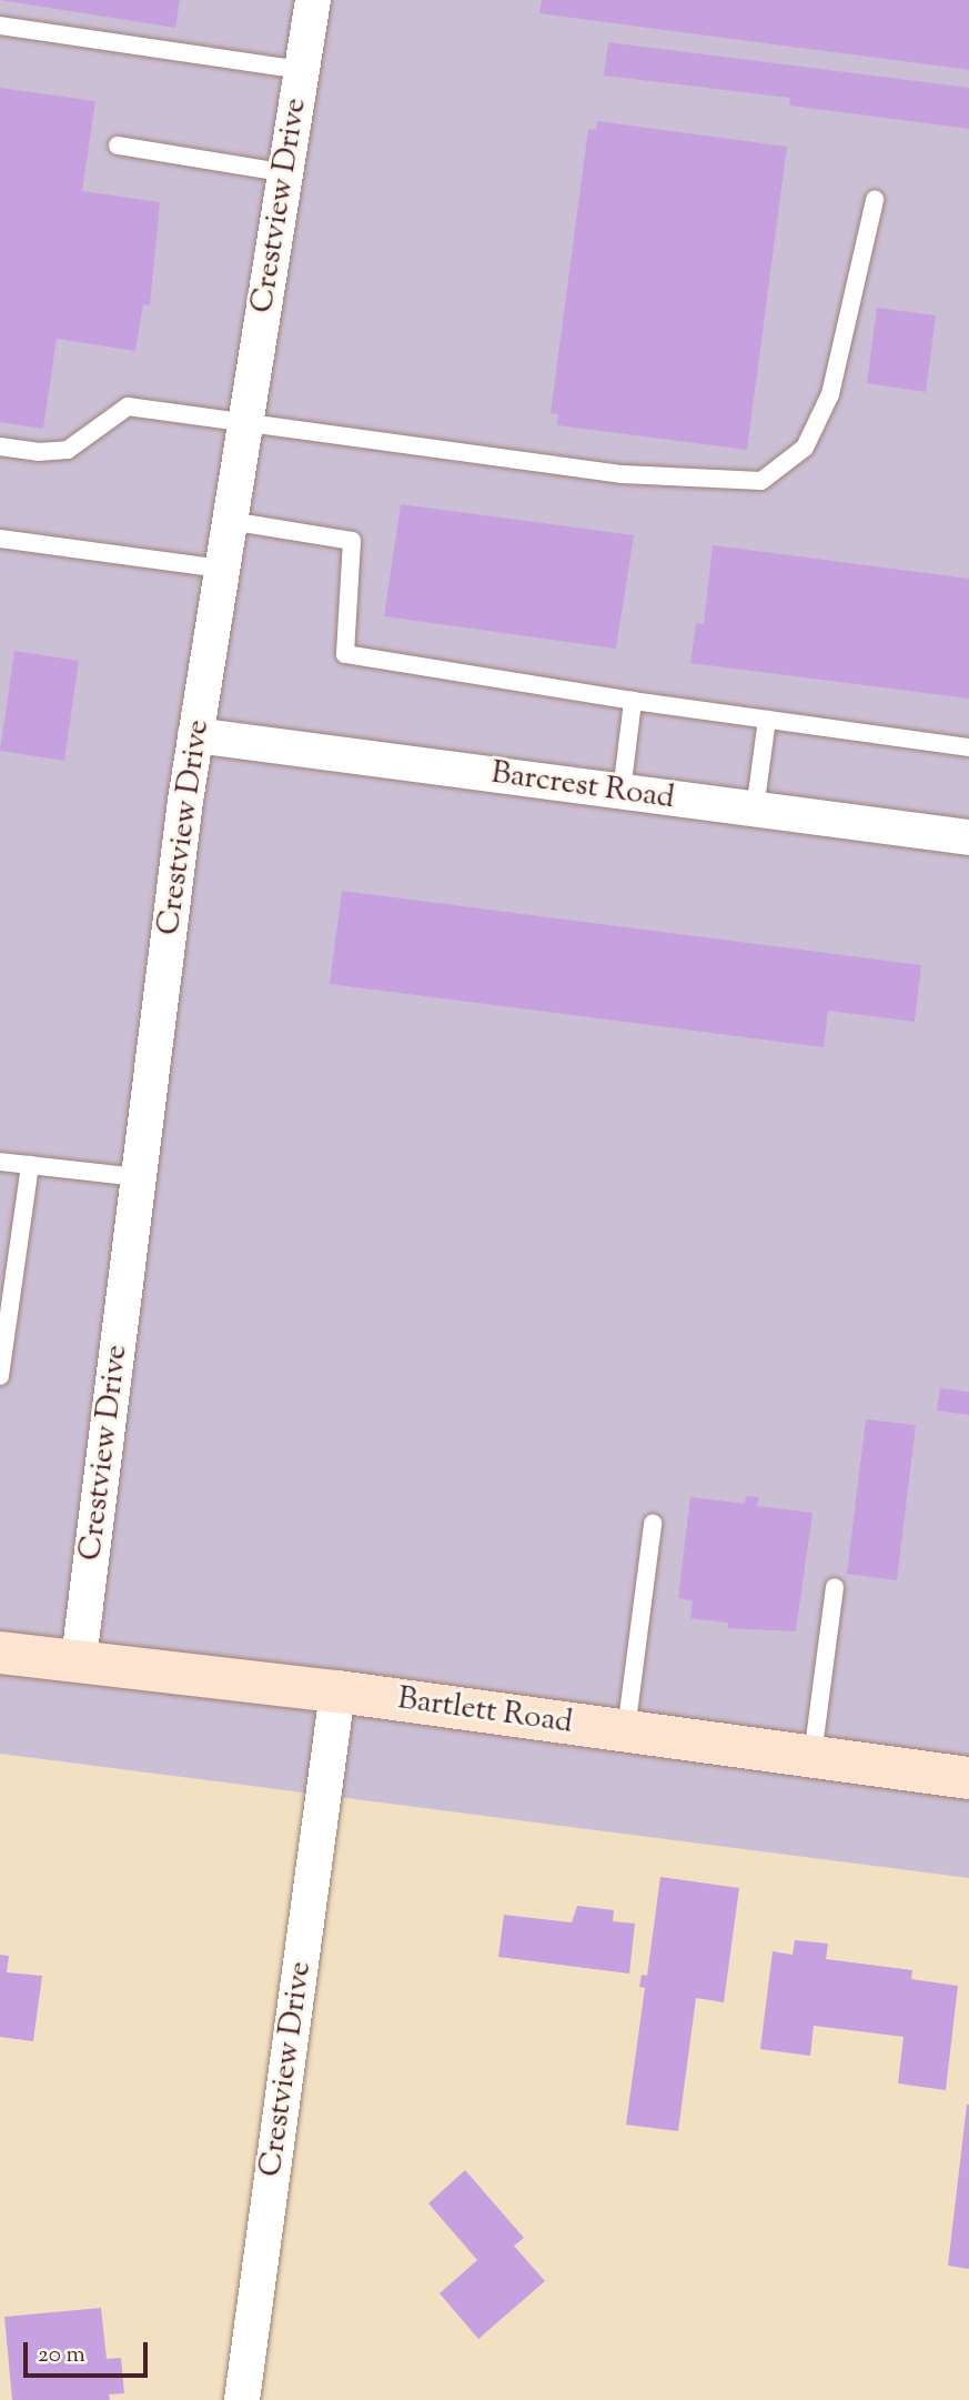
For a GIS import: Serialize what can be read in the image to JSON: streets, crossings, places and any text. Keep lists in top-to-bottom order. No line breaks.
{"streets":{"main road":["Bartlett Road"],"street":["Crestview Drive","Barcrest Road"]},"crossings":[["Crestview Drive","Barcrest Road"],["Crestview Drive","Bartlett Road"]],"scale_bar":"20 m"}
